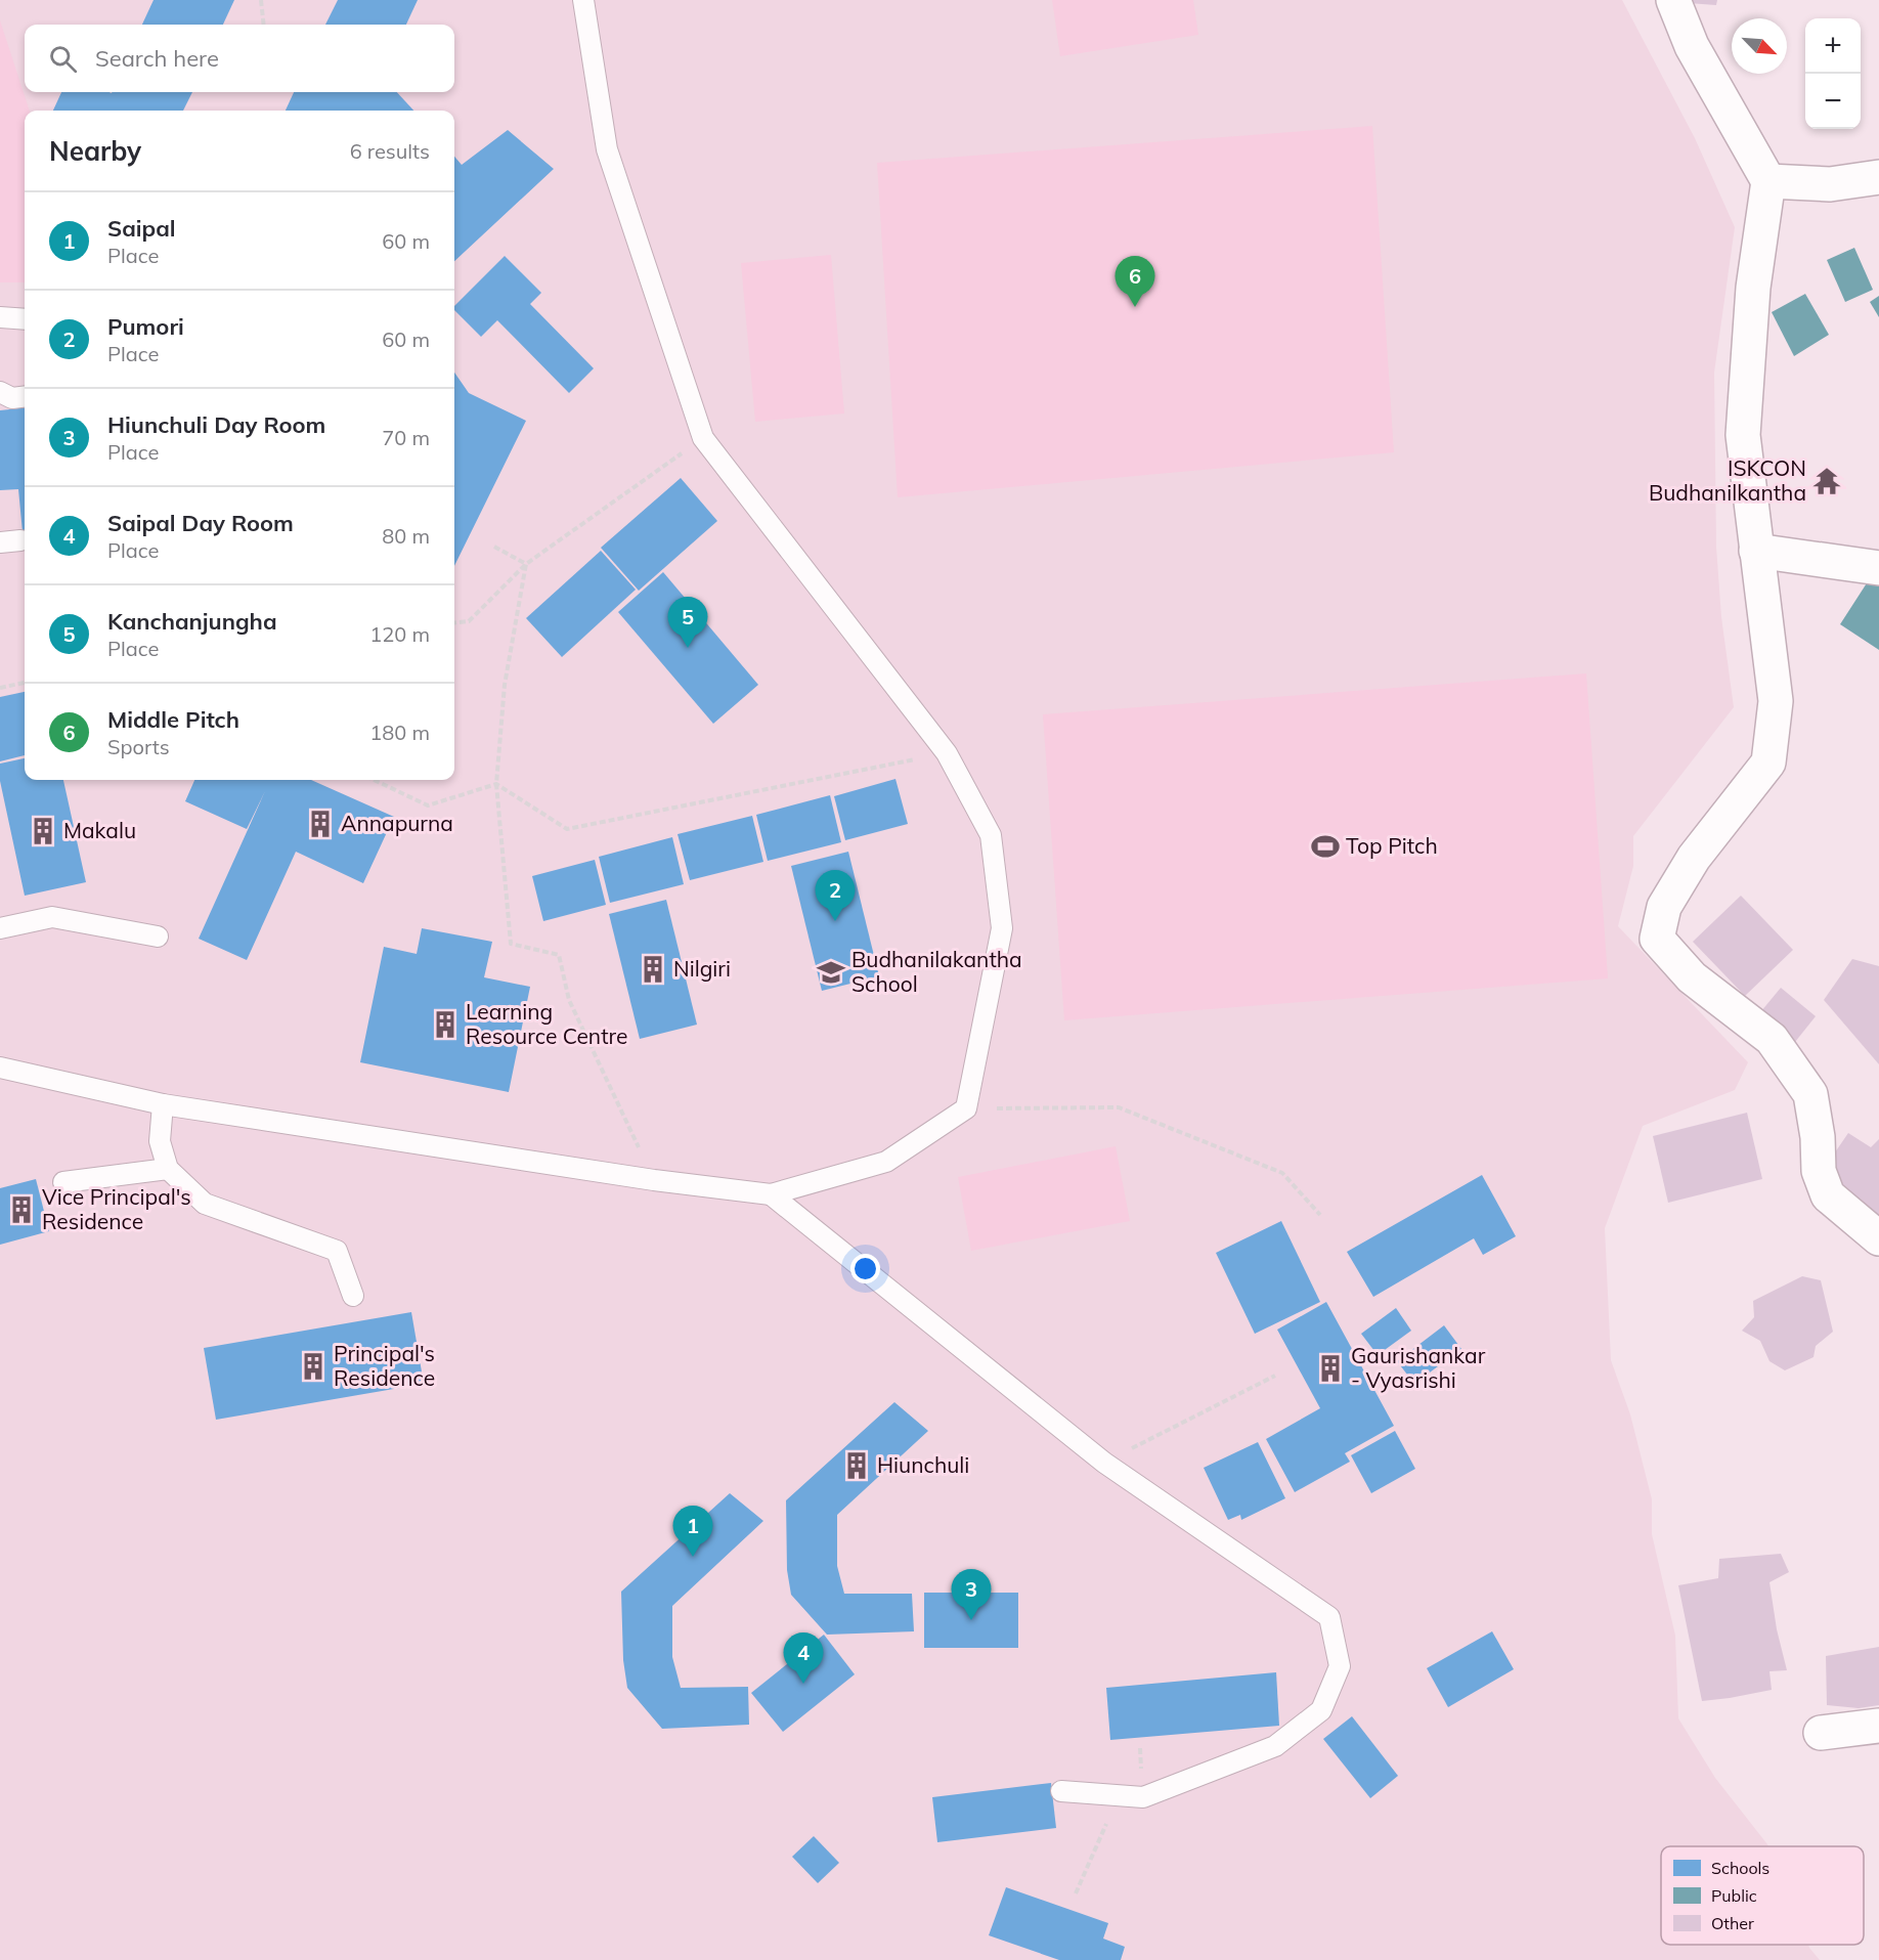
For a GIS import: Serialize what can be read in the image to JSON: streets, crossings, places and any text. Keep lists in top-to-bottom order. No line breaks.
{"places":{"temple":["ISKCON Budhanilkantha"],"building":["Annapurna","Makalu","Nilgiri","Learning Resource Centre","Vice Principal's Residence","Principal's Residence","Gaurishankar - Vyasrishi","Hiunchuli"],"sports":["Top Pitch"],"school or university":["Budhanilakantha School"]},"legend":["Schools","Public","Other"],"north":"bottom right","page":{"map_buttons":["+","−"],"search":"Search here","heading":["Nearby","6 results"],"list":[{"mark":"1","name":"Saipal","note":"Place","value":"60 m"},{"mark":"2","name":"Pumori","note":"Place","value":"60 m"},{"mark":"3","name":"Hiunchuli Day Room","note":"Place","value":"70 m"},{"mark":"4","name":"Saipal Day Room","note":"Place","value":"80 m"},{"mark":"5","name":"Kanchanjungha","note":"Place","value":"120 m"},{"mark":"6","name":"Middle Pitch","note":"Sports","value":"180 m"}],"pins":["6","5","2","1","3","4"]}}
